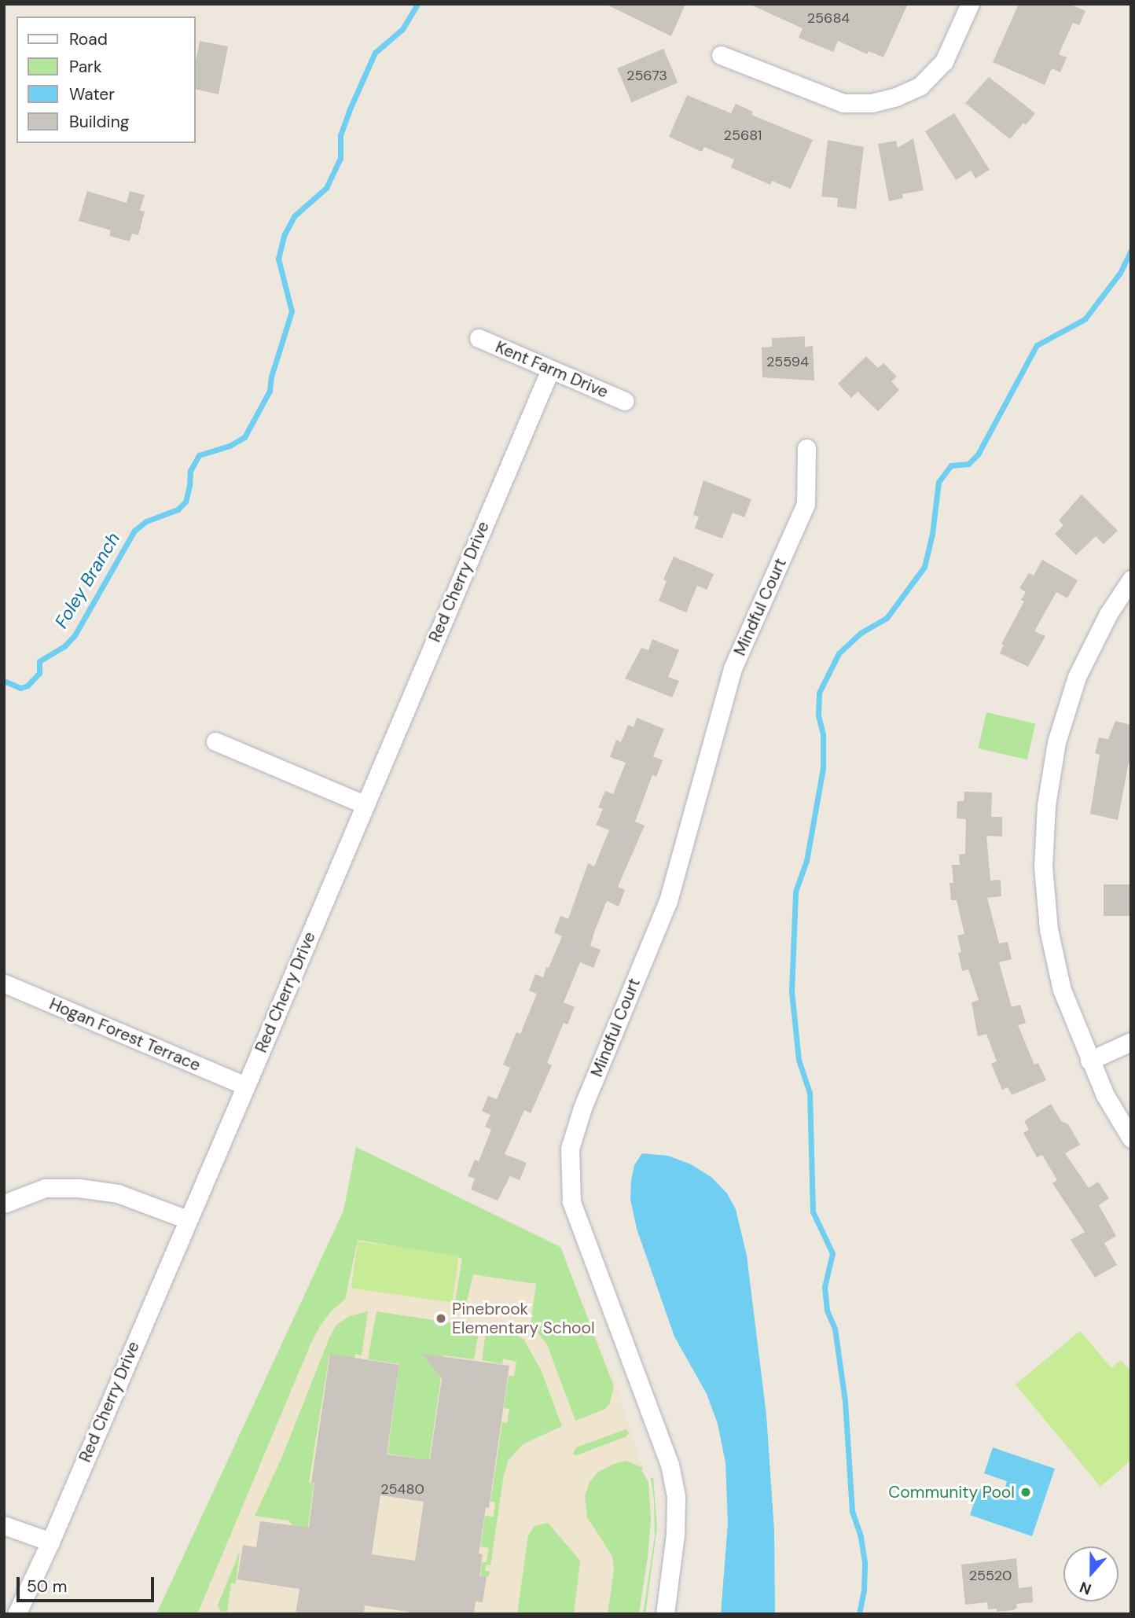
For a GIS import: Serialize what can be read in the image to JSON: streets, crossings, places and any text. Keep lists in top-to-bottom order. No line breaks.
{"streets":{"street":["Kent Farm Drive","Red Cherry Drive","Mindful Court","Hogan Forest Terrace"]},"crossings":[["Kent Farm Drive","Red Cherry Drive"],["Red Cherry Drive","Hogan Forest Terrace"]],"water":["Foley Branch"],"places":["Pinebrook Elementary School","Community Pool"],"house_numbers":["25684","25673","25681","25594","25480","25520"],"legend":["Road","Park","Water","Building"],"scale_bar":"50 m","north":"bottom"}
